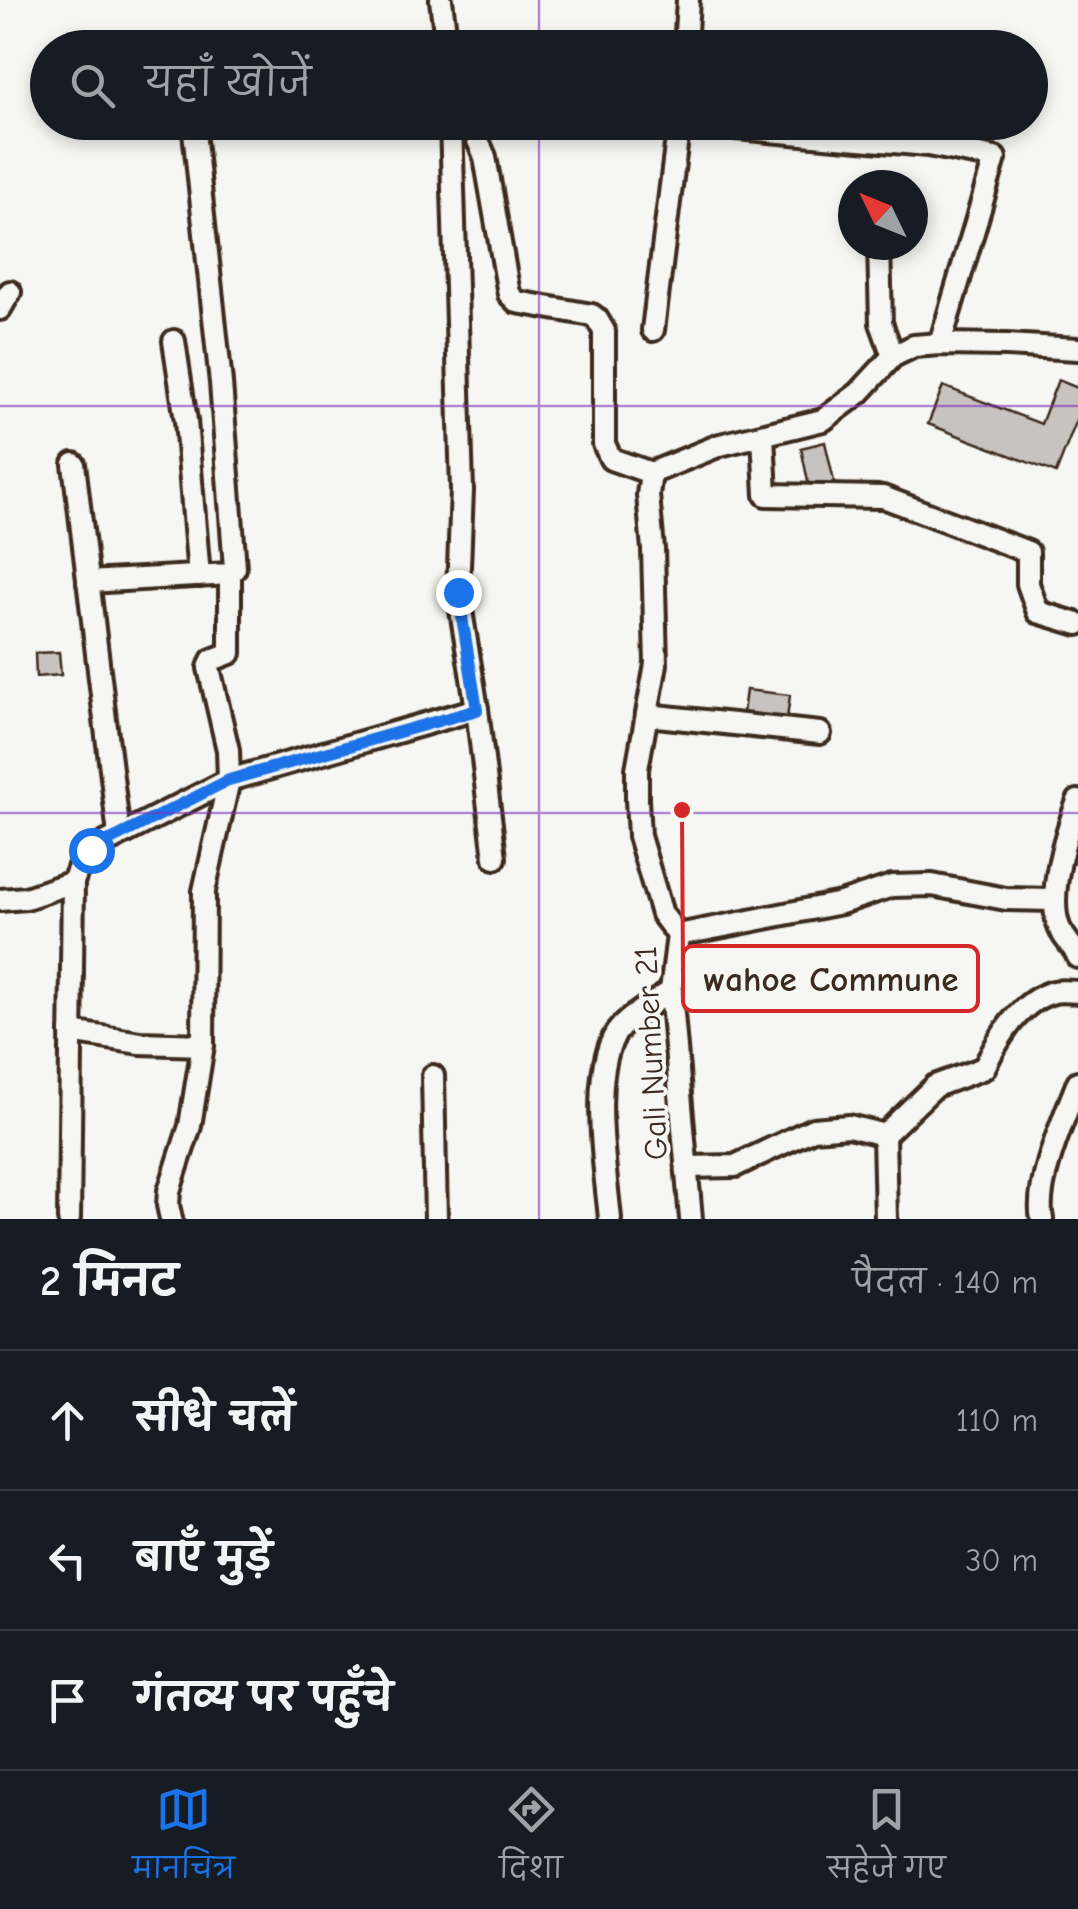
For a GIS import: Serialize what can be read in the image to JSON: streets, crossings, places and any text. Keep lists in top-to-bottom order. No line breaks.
{"streets":{"street":["Gali Number 21"]},"places":["wahoe Commune"],"north":"top left","page":{"search":"यहाँ खोजें","heading":["2 मिनट","पैदल · 140 m"],"list":[["सीधे चलें","110 m"],["बाएँ मुड़ें","30 m"],"गंतव्य पर पहुँचे"],"nav":["मानचित्र","दिशा","सहेजे गए"]}}
